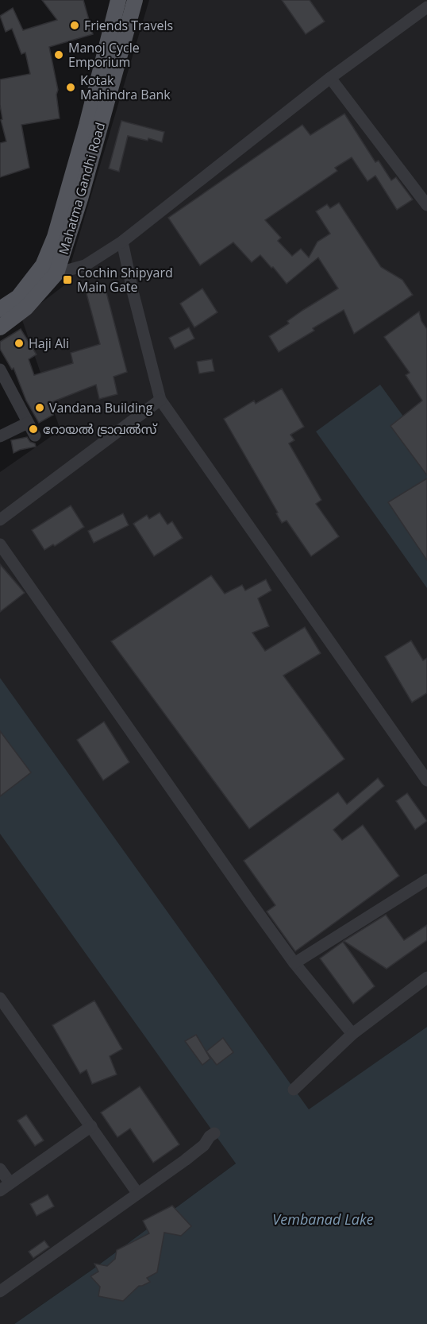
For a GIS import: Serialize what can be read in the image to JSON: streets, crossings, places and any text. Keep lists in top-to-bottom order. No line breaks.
{"streets":{"main road":["Mahatma Gandhi Road"]},"water":["Vembanad Lake"],"places":{"other":["Friends Travels","Manoj Cycle Emporium","Kotak Mahindra Bank","Haji Ali","Vandana Building","റോയൽ ട്രാവൽസ്"],"transit":["Cochin Shipyard Main Gate"]}}
